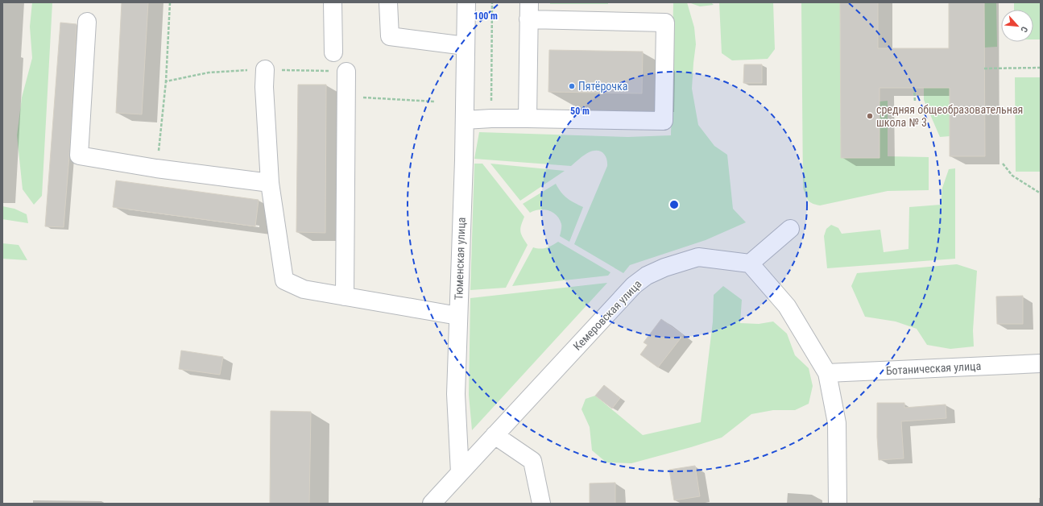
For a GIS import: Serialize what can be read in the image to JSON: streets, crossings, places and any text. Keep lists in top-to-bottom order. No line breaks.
{"streets":{"street":["Тюменская улица","Кемеровская улица","Ботаническая улица"]},"crossings":[["Тюменская улица","Кемеровская улица"]],"places":["Пятёрочка","средняя общеобразовательная школа № 3"],"north":"bottom right","rings":["100 m","50 m"]}
